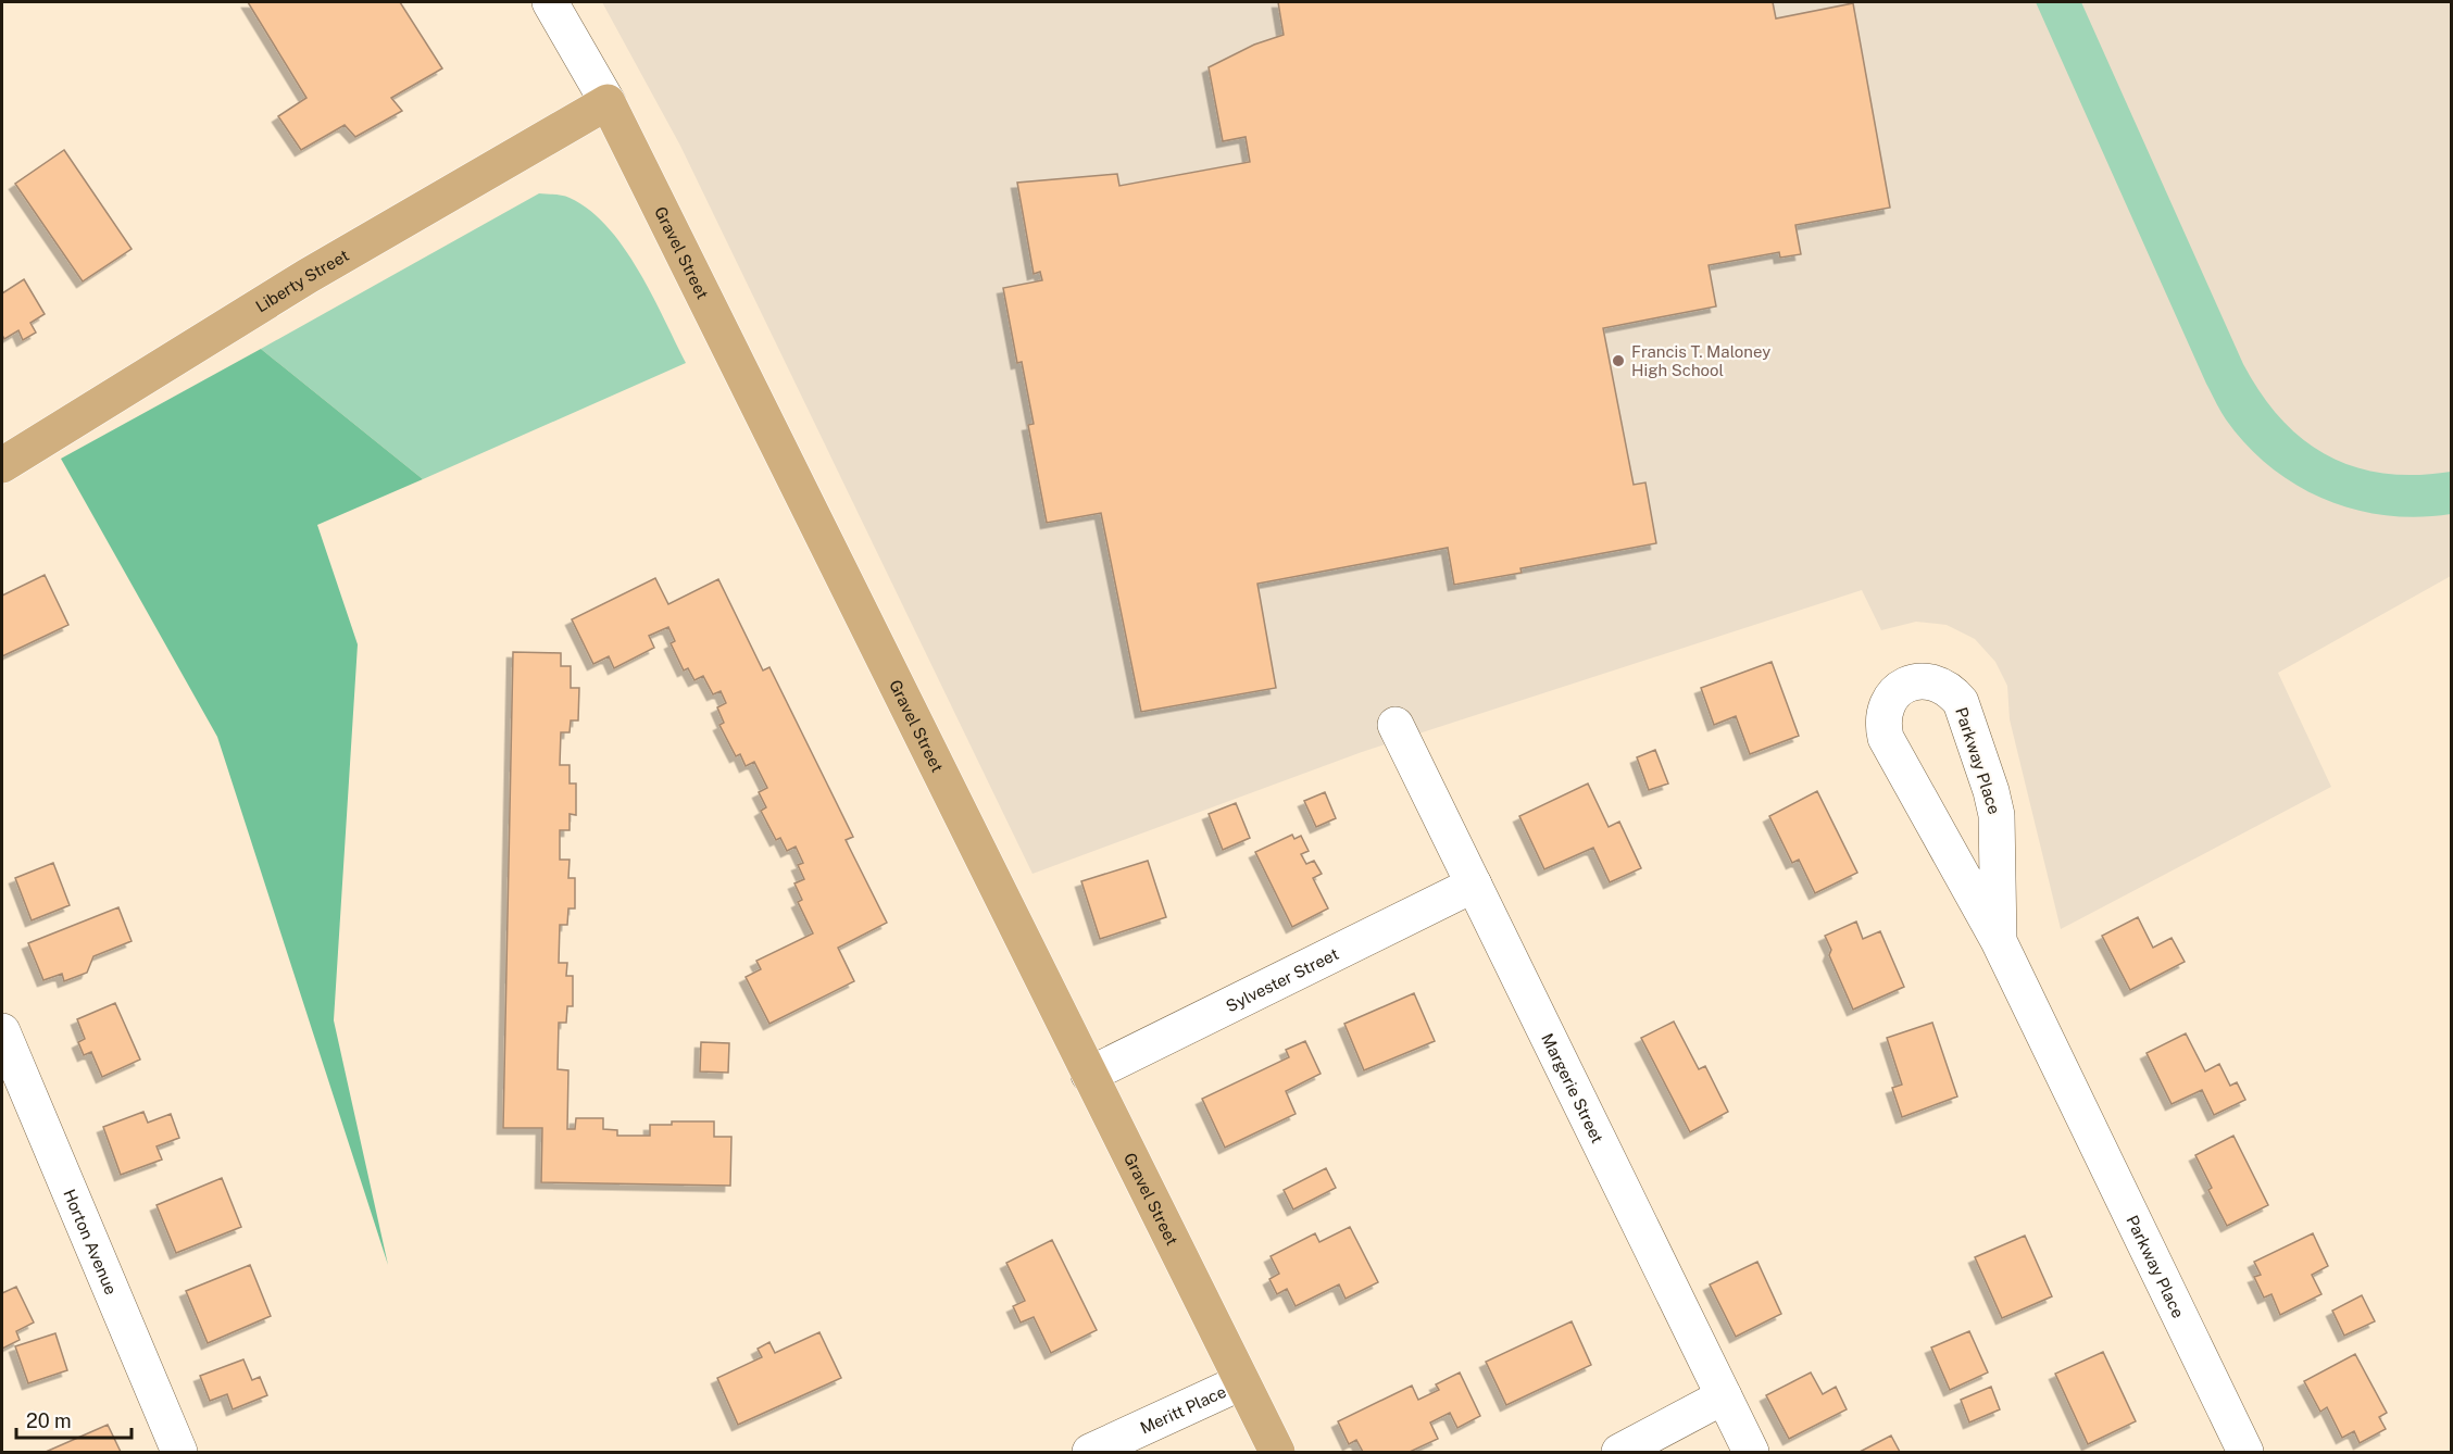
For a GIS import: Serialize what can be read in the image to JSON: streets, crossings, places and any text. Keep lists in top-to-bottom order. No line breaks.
{"streets":{"main road":["Gravel Street","Liberty Street"],"street":["Parkway Place","Sylvester Street","Margerie Street","Horton Avenue","Meritt Place"]},"crossings":[["Gravel Street","Liberty Street"],["Gravel Street","Sylvester Street"],["Gravel Street","Meritt Place"],["Sylvester Street","Margerie Street"]],"places":["Francis T. Maloney High School"],"scale_bar":"20 m"}
